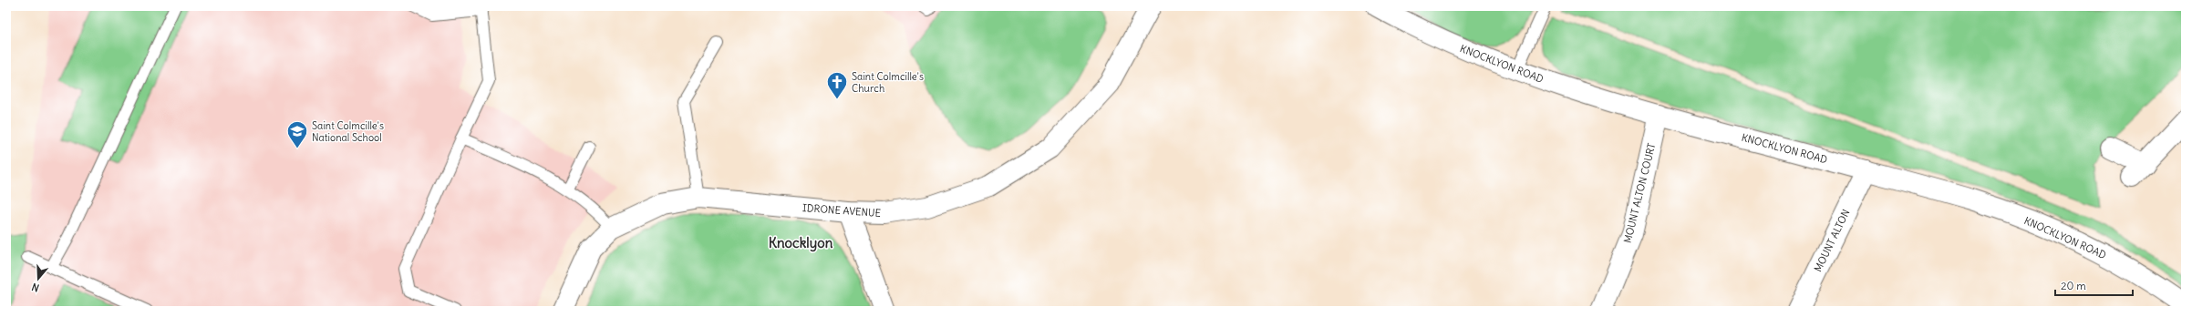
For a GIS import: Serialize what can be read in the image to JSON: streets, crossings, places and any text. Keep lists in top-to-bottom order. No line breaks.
{"streets":{"street":["KNOCKLYON ROAD","MOUNT ALTON COURT","IDRONE AVENUE","MOUNT ALTON"]},"crossings":[["KNOCKLYON ROAD","MOUNT ALTON COURT"],["KNOCKLYON ROAD","MOUNT ALTON"]],"districts":["Knocklyon"],"places":{"church":["Saint Colmcille's Church"],"school or university":["Saint Colmcille's National School"]},"scale_bar":"20 m","north":"bottom"}
